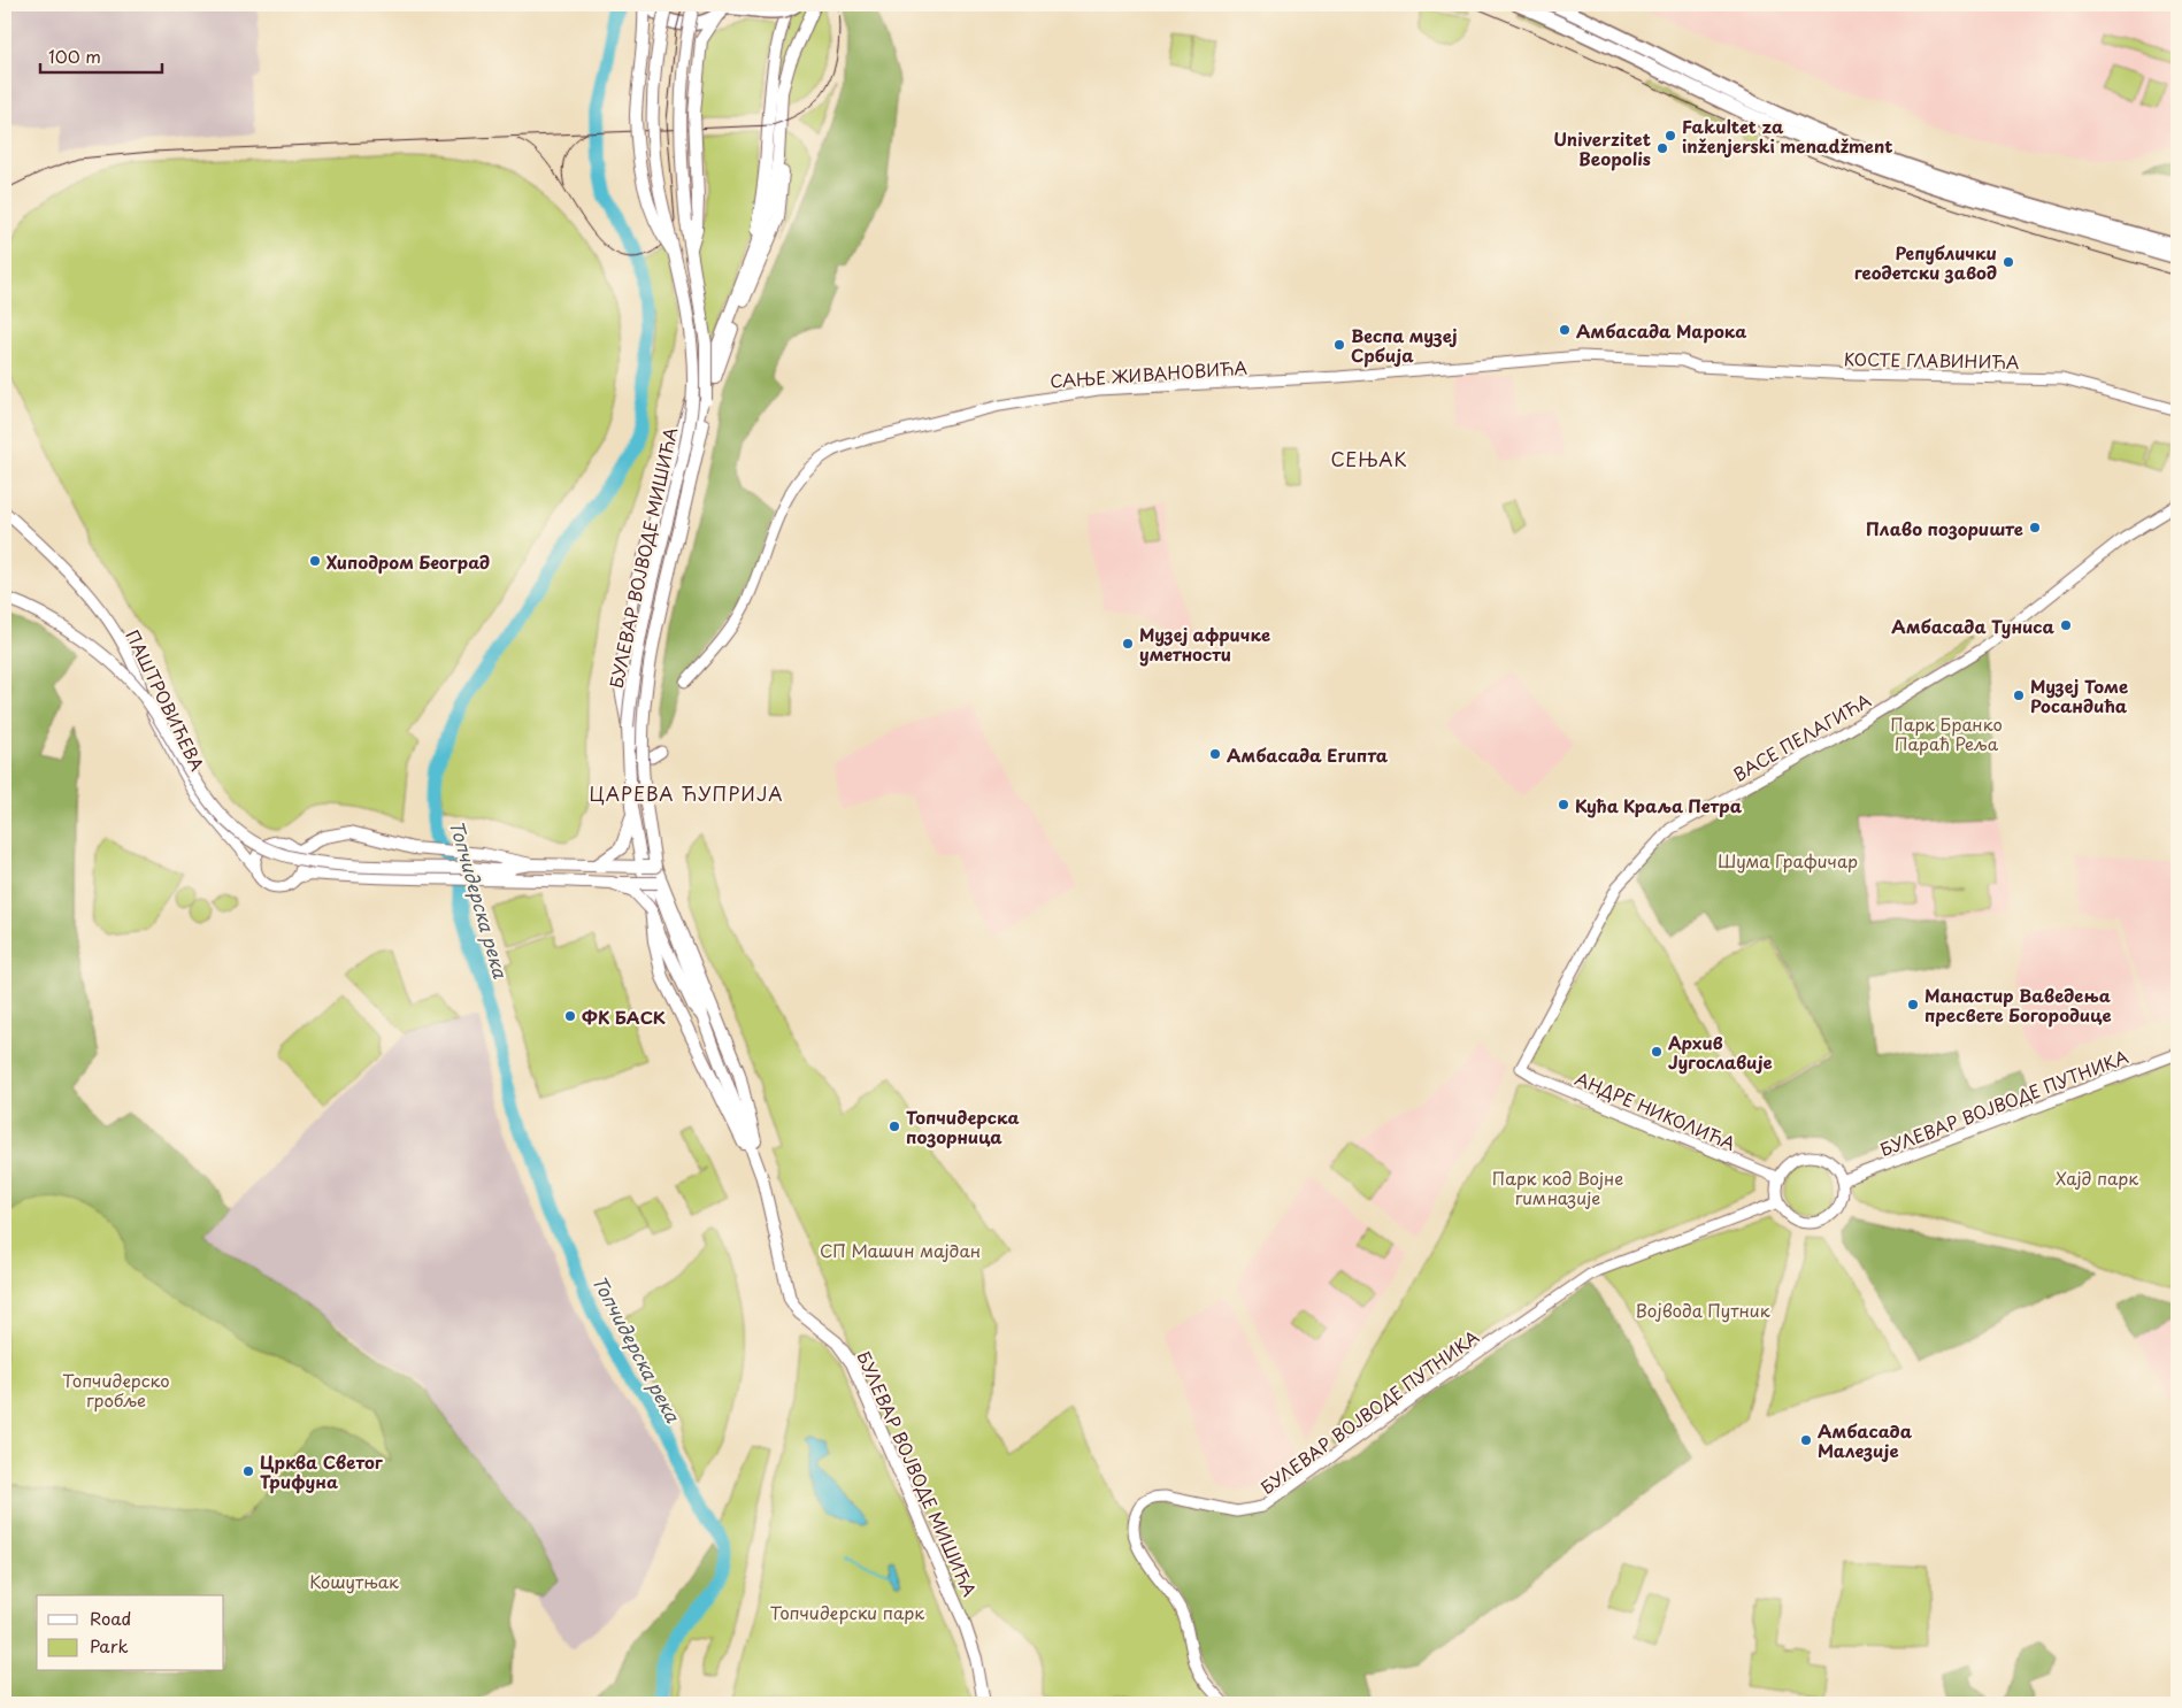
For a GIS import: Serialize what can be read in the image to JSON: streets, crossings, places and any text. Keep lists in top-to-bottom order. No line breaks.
{"streets":{"main road":["БУЛЕВАР ВОЈВОДЕ МИШИЋА"],"street":["КОСТЕ ГЛАВИНИЋА","САЊЕ ЖИВАНОВИЋА","ПАШТРОВИЋЕВА","ВАСЕ ПЕЛАГИЋА","БУЛЕВАР ВОЈВОДЕ ПУТНИКА","АНДРЕ НИКОЛИЋА"]},"crossings":[["КОСТЕ ГЛАВИНИЋА","САЊЕ ЖИВАНОВИЋА"],["ВАСЕ ПЕЛАГИЋА","АНДРЕ НИКОЛИЋА"],["БУЛЕВАР ВОЈВОДЕ ПУТНИКА","АНДРЕ НИКОЛИЋА"]],"districts":["СЕЊАК","ЦАРЕВА ЋУПРИЈА"],"water":["Топчидерска река"],"parks":["Парк Бранко Параћ Реља","Шума Графичар","Парк код Војне гимназије","Хајд парк","СП Машин мајдан","Војвода Путник","Топчидерско гробље","Кошутњак","Топчидерски парк"],"places":["Fakultet za inženjerski menadžment","Univerzitet Beopolis","Републички геодетски завод","Амбасада Марока","Веспа музеј Србија","Плаво позориште","Хиподром Београд","Амбасада Туниса","Музеј афричке уметности","Музеј Томе Росандића","Амбасада Египта","Кућа Краља Петра","Манастир Ваведења пресвете Богородице","ФК БАСК","Архив Југославије","Топчидерска позорница","Амбасада Малезије","Црква Светог Трифуна"],"legend":["Road","Park"],"scale_bar":"100 m"}
